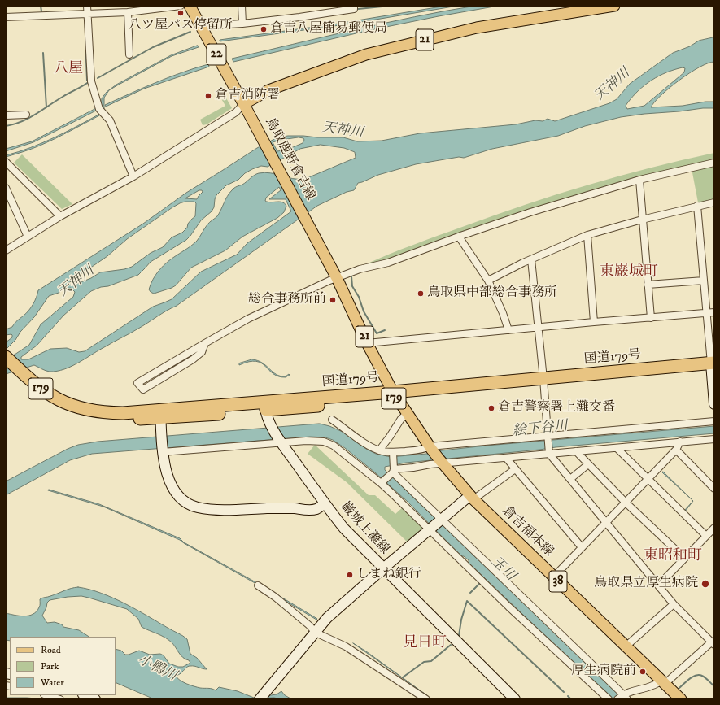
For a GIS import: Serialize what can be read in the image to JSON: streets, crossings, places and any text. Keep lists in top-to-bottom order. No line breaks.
{"streets":{"highway":["国道179号","179"],"main road":["21","22","鳥取鹿野倉吉線","倉吉福本線","38"],"street":["巌城上灘線"]},"crossings":[["21","22"],["21","鳥取鹿野倉吉線"],["22","鳥取鹿野倉吉線"],["鳥取鹿野倉吉線","国道179号"],["鳥取鹿野倉吉線","倉吉福本線"],["国道179号","巌城上灘線"],["国道179号","倉吉福本線"]],"districts":["八屋","東巌城町","東昭和町","見日町"],"water":["天神川","絵下谷川","玉川","小鴨川"],"places":["八ツ屋バス停留所","倉吉八屋簡易郵便局","倉吉消防署","鳥取県中部総合事務所","総合事務所前","倉吉警察署上灘交番","しまね銀行","鳥取県立厚生病院","厚生病院前"],"legend":["Road","Park","Water"]}
